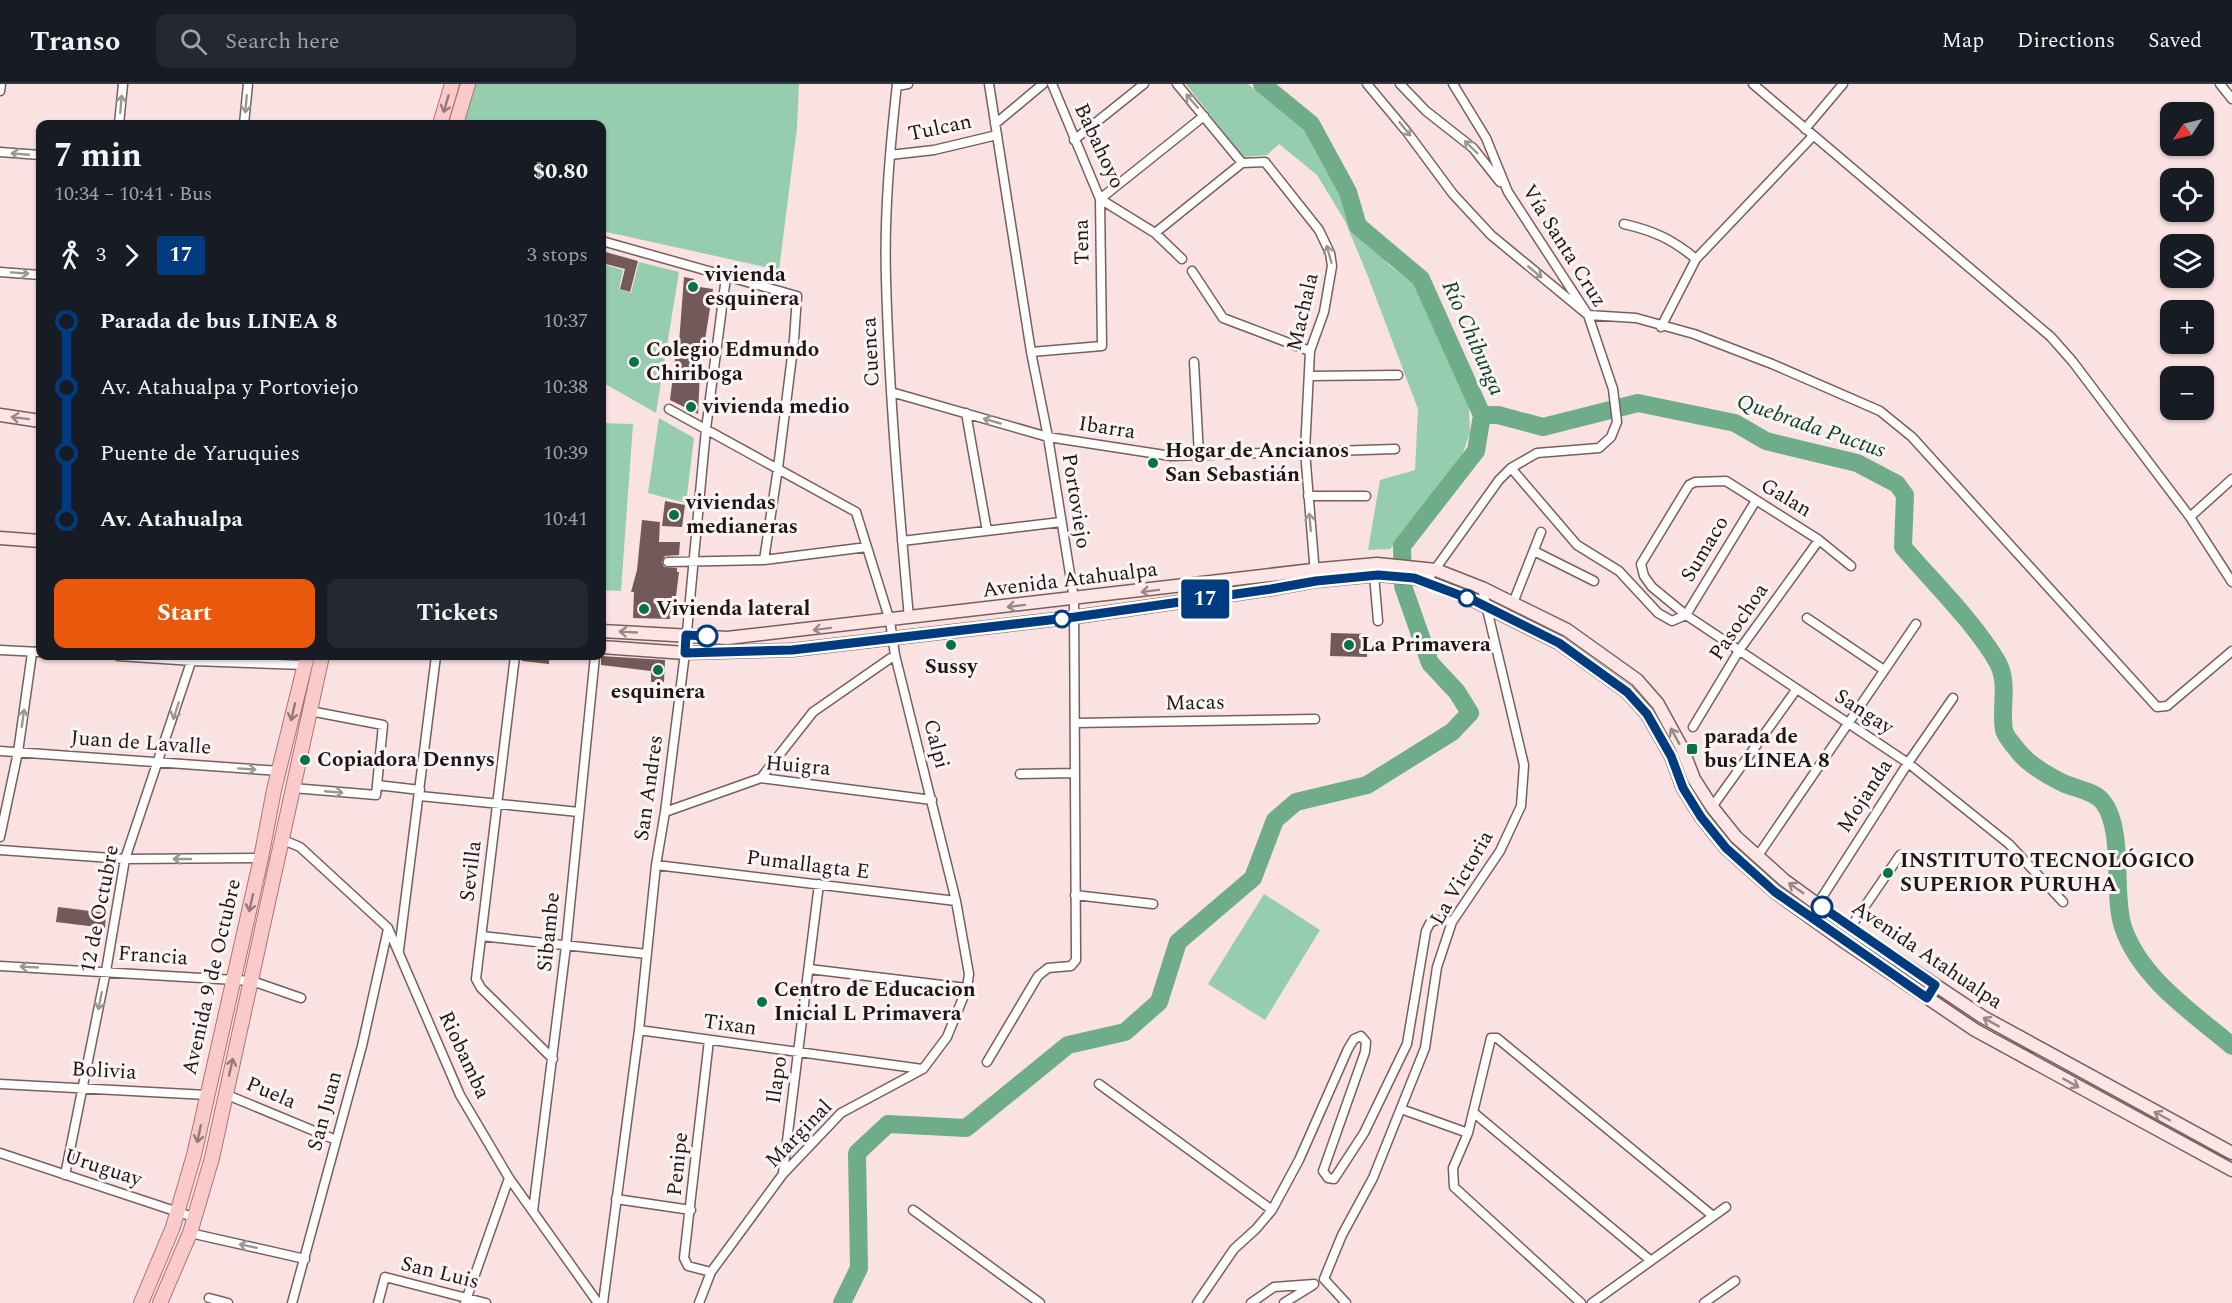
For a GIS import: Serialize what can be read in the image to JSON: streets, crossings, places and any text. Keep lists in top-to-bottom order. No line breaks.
{"streets":{"main road":["Avenida Atahualpa","Avenida 9 de Octubre"],"street":["Tulcan","Babahoyo","Tena","Vía Santa Cruz","Machala","Cuenca","Ibarra","Galan","Portoviejo","Sumaco","Pasochoa","Macas","Sangay","Juan de Lavalle","Calpi","Huigra","San Andres","Mojanda","Pumallagta E","Sevilla","La Victoria","12 de Octubre","Sibambe","Francia","Tixan","Riobamba","Bolivia","Ilapo","Puela","San Juan","Marginal","Penipe","Uruguay","San Luis"]},"crossings":[["Tulcan","Cuenca"],["Tulcan","Portoviejo"],["Babahoyo","Tena"],["Tena","Portoviejo"],["Vía Santa Cruz","Avenida Atahualpa"],["Machala","Ibarra"],["Machala","Avenida Atahualpa"],["Cuenca","Ibarra"],["Cuenca","Avenida Atahualpa"],["Ibarra","Portoviejo"],["Galan","Sumaco"],["Galan","Pasochoa"],["Galan","Sangay"],["Portoviejo","Avenida Atahualpa"],["Portoviejo","Macas"],["Sumaco","Sangay"],["Avenida Atahualpa","Calpi"],["Avenida Atahualpa","San Andres"],["Avenida Atahualpa","Mojanda"],["Avenida Atahualpa","La Victoria"],["Pasochoa","Sangay"],["Sangay","Mojanda"],["Juan de Lavalle","12 de Octubre"],["Juan de Lavalle","Avenida 9 de Octubre"],["Calpi","Huigra"],["Calpi","Pumallagta E"],["Calpi","Marginal"],["Huigra","San Andres"],["San Andres","Pumallagta E"],["San Andres","Tixan"],["Pumallagta E","Ilapo"],["Sevilla","Sibambe"],["12 de Octubre","Francia"],["12 de Octubre","Bolivia"],["12 de Octubre","Uruguay"],["Sibambe","Riobamba"],["Francia","Avenida 9 de Octubre"],["Avenida 9 de Octubre","Riobamba"],["Avenida 9 de Octubre","Bolivia"],["Avenida 9 de Octubre","Puela"],["Avenida 9 de Octubre","Uruguay"],["Tixan","Ilapo"],["Tixan","Marginal"],["Tixan","Penipe"],["Riobamba","San Juan"],["Ilapo","Marginal"],["Puela","San Juan"],["Marginal","Penipe"]],"one_way":["Machala","Juan de Lavalle","12 de Octubre"],"water":["Río Chibunga","Quebrada Puctus"],"places":{"other":["vivienda esquinera","Colegio Edmundo Chiriboga","vivienda medio","Hogar de Ancianos San Sebastián","viviendas medianeras","Vivienda lateral","Sussy","La Primavera","esquinera","Copiadora Dennys","INSTITUTO TECNOLÓGICO SUPERIOR PURUHA","Centro de Educacion Inicial L Primavera"],"transit":["parada de bus LINEA 8"]},"lines":["bus line 17"],"north":"bottom left","page":{"header":"Transo","search":"Search here","nav":["Map","Directions","Saved"],"on_map":"17","map_buttons":["+","−"],"heading":["7 min","10:34 – 10:41 · Bus","$0.80"],"legs":["3","17","3 stops"],"list":[{"name":"Parada de bus LINEA 8","value":"10:37"},{"name":"Av. Atahualpa y Portoviejo","value":"10:38"},{"name":"Puente de Yaruquies","value":"10:39"},{"name":"Av. Atahualpa","value":"10:41"}],"buttons":["Start","Tickets"]}}
